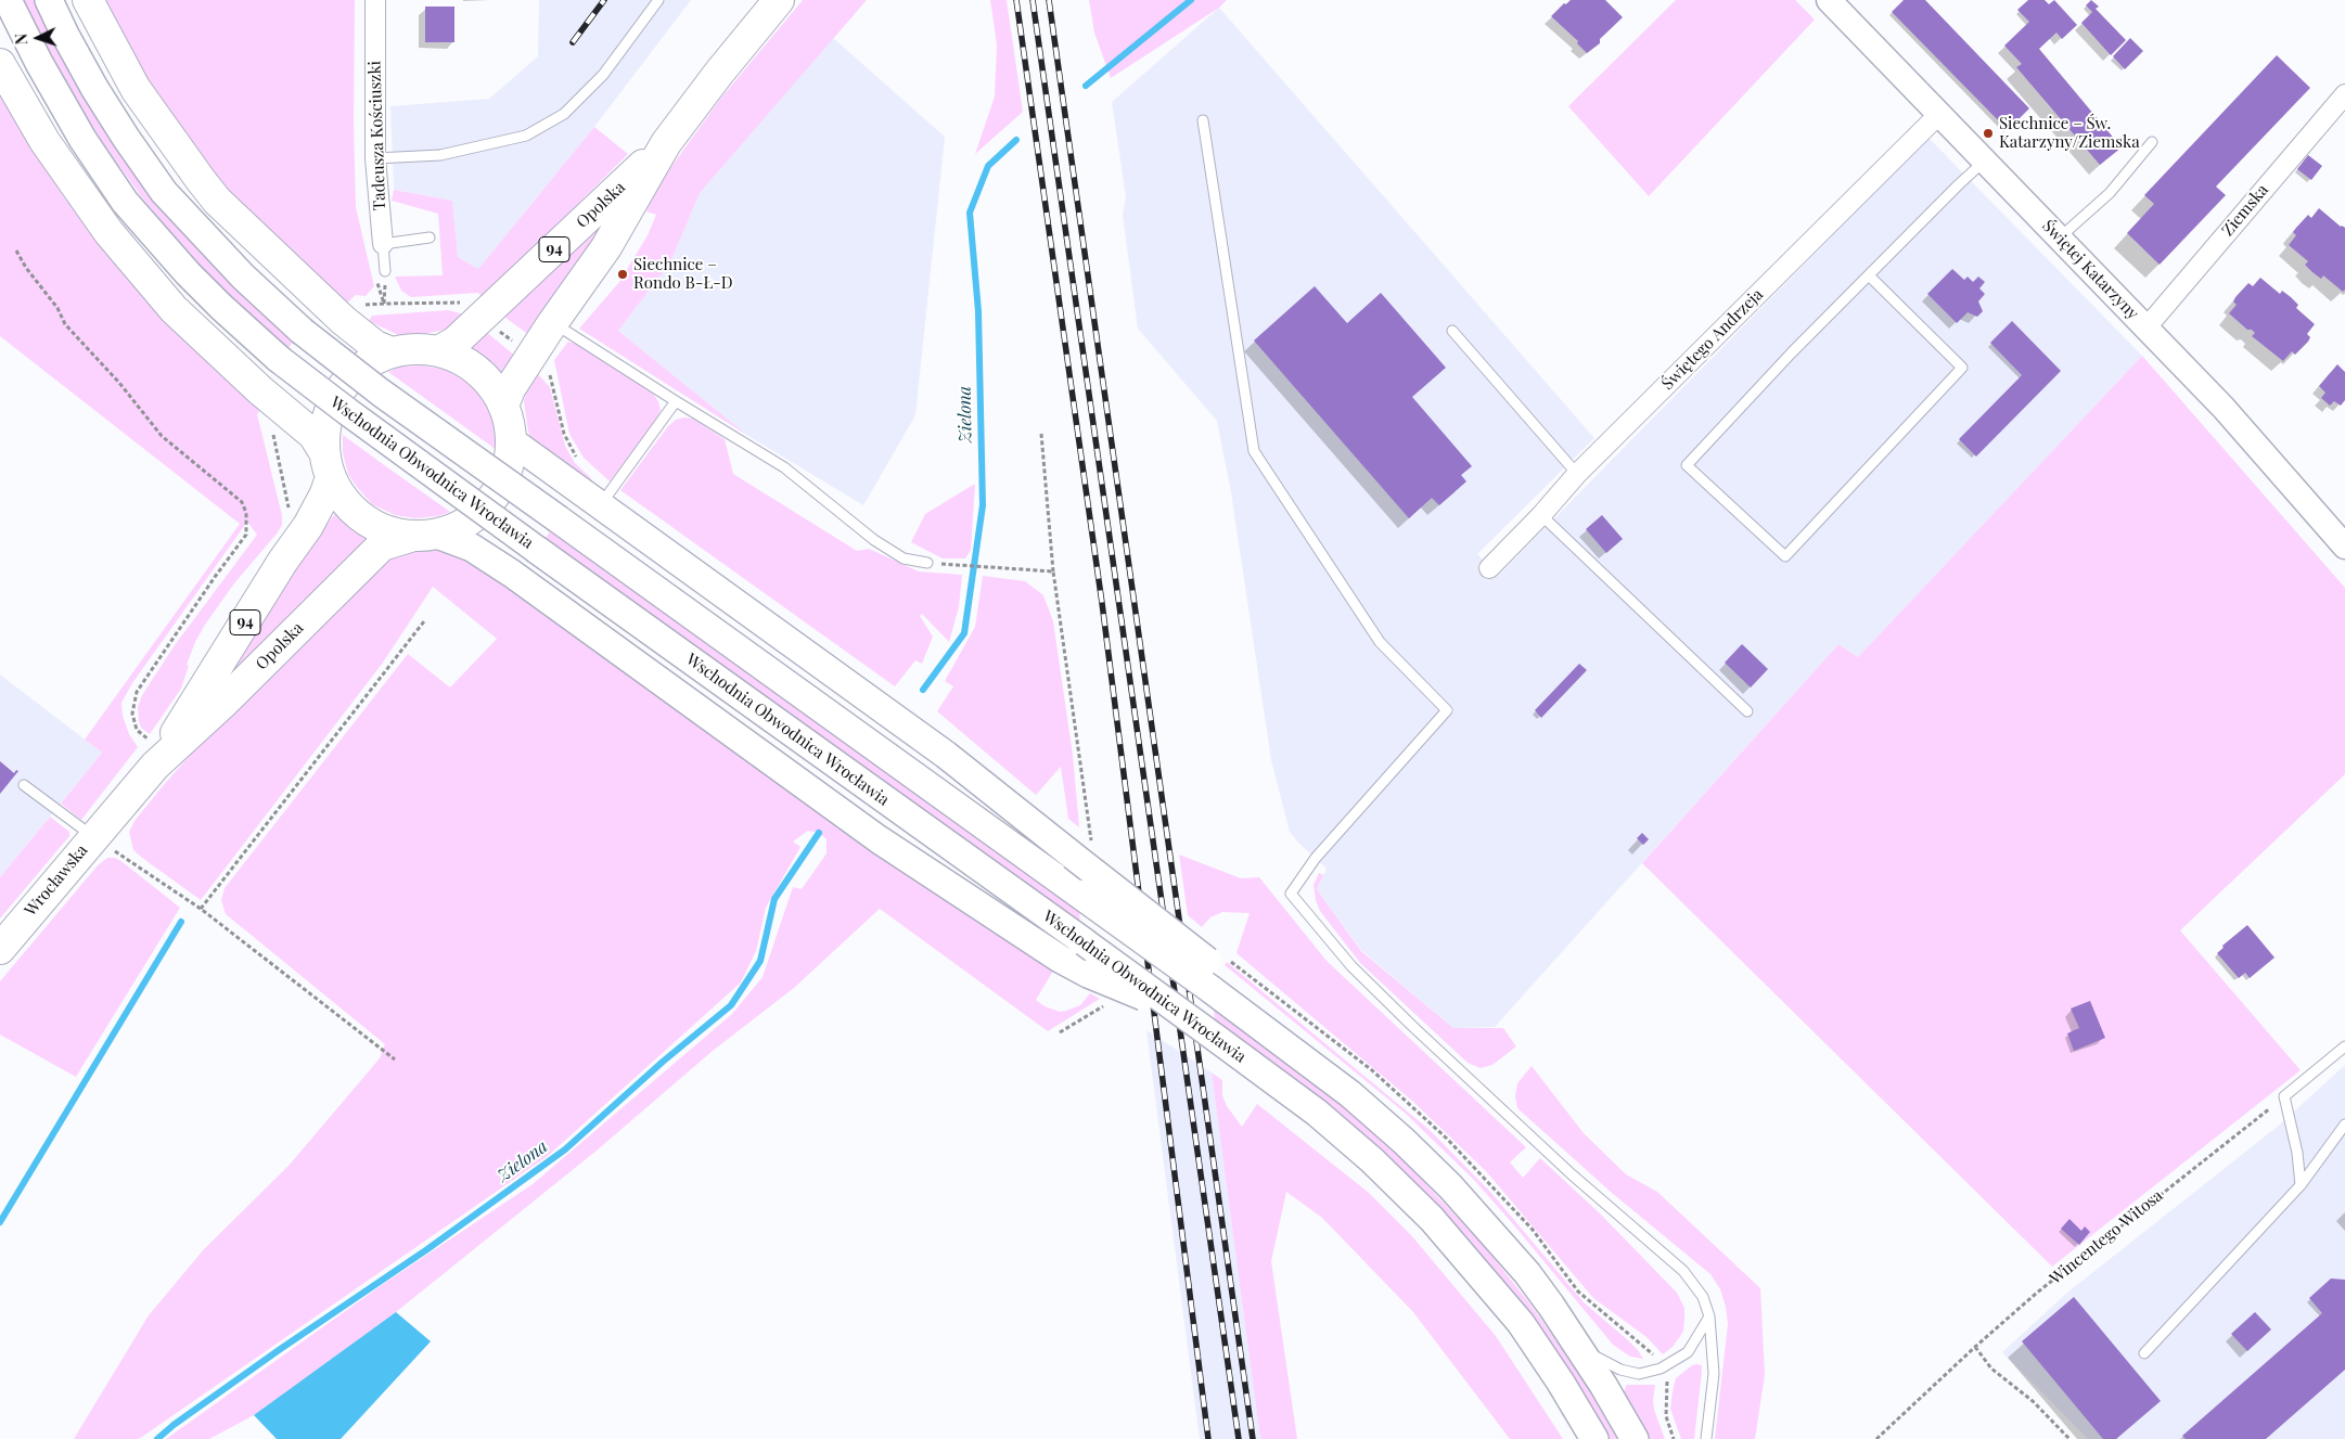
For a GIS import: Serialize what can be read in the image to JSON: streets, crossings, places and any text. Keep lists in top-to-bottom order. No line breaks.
{"streets":{"main road":["Opolska","94","Wschodnia Obwodnica Wrocławia","Wrocławska"],"street":["Tadeusza Kościuszki","Ziemska","Świętej Katarzyny","Świętego Andrzeja"],"path":["Wincentego Witosa"]},"crossings":[["Opolska","94"],["Opolska","Wrocławska"],["Ziemska","Świętej Katarzyny"],["Świętej Katarzyny","Świętego Andrzeja"]],"water":["Zielona"],"places":["Siechnice – Św. Katarzyny/Ziemska","Siechnice – Rondo B-Ł-D"],"north":"left"}
